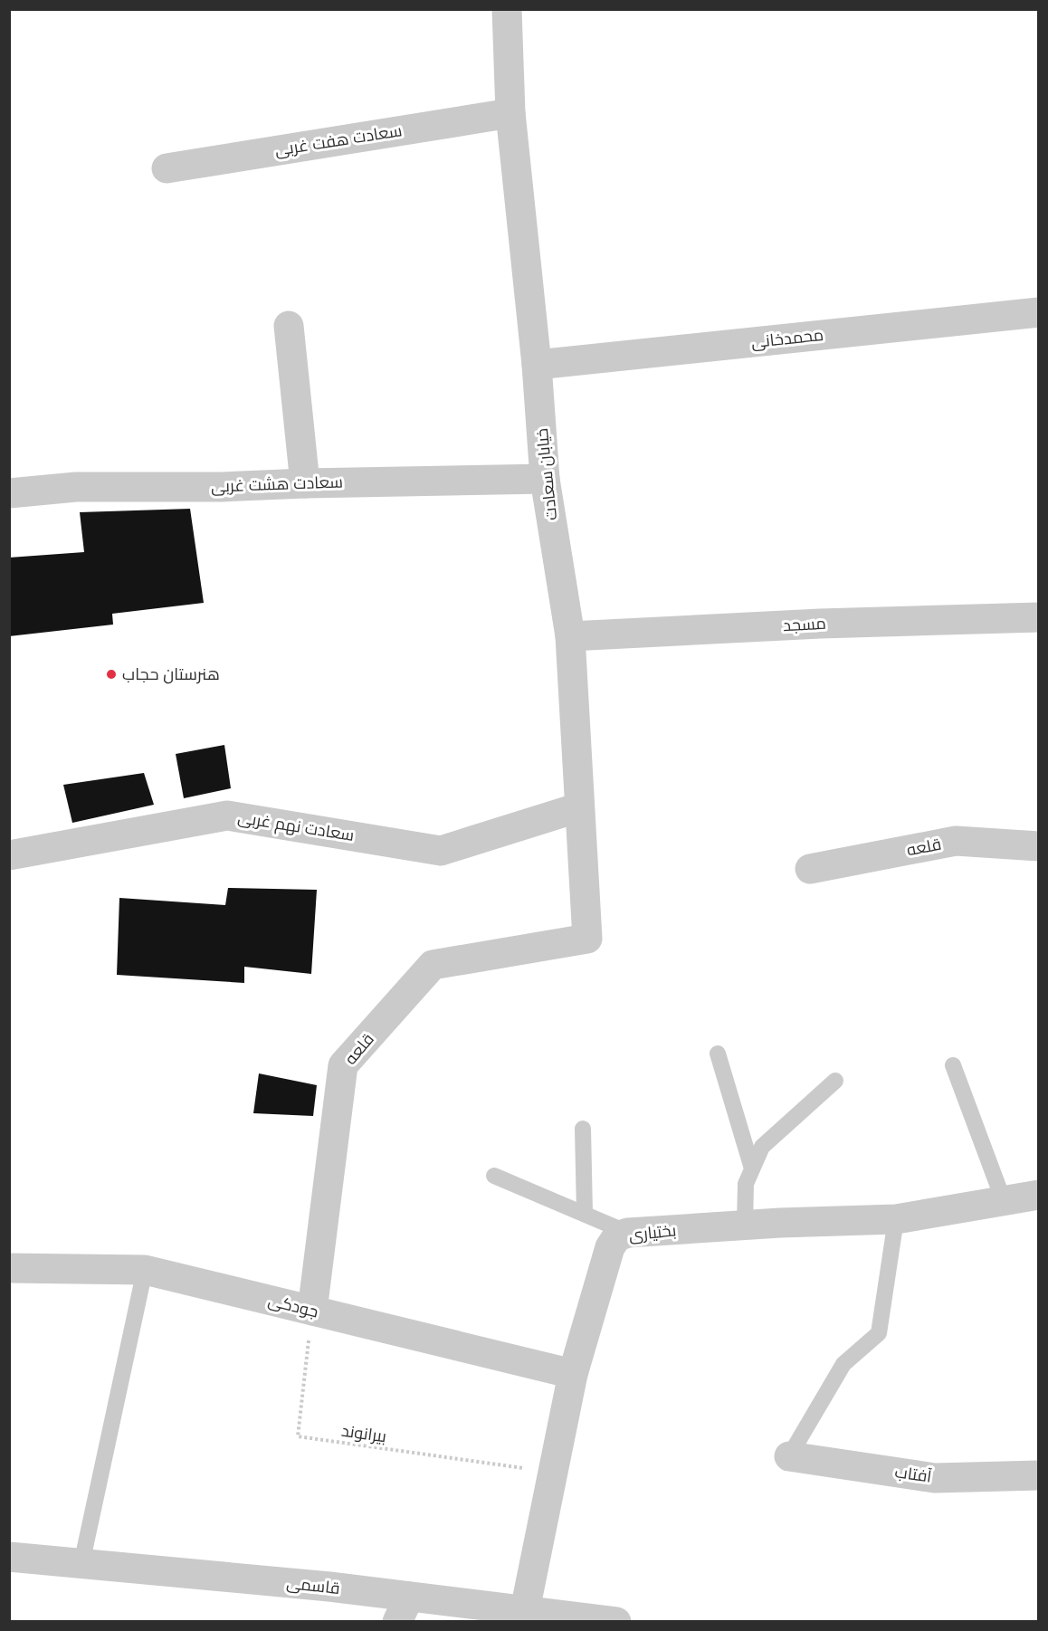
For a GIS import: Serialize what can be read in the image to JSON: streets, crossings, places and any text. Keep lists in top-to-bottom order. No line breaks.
{"streets":{"street":["سعادت هفت غربی","محمدخانی","خیابان سعادت","سعادت هشت غربی","مسجد","سعادت نهم غربی","قلعه","بختیاری","جودکی","آفتاب","قاسمی"],"path":["بیرانوند"]},"crossings":[["سعادت هفت غربی","خیابان سعادت"],["محمدخانی","خیابان سعادت"],["خیابان سعادت","سعادت هشت غربی"],["خیابان سعادت","مسجد"],["خیابان سعادت","سعادت نهم غربی"],["خیابان سعادت","قلعه"],["قلعه","جودکی"],["قلعه","بیرانوند"],["بختیاری","جودکی"],["بختیاری","بیرانوند"],["بختیاری","قاسمی"],["جودکی","بیرانوند"]],"places":["هنرستان حجاب"]}
